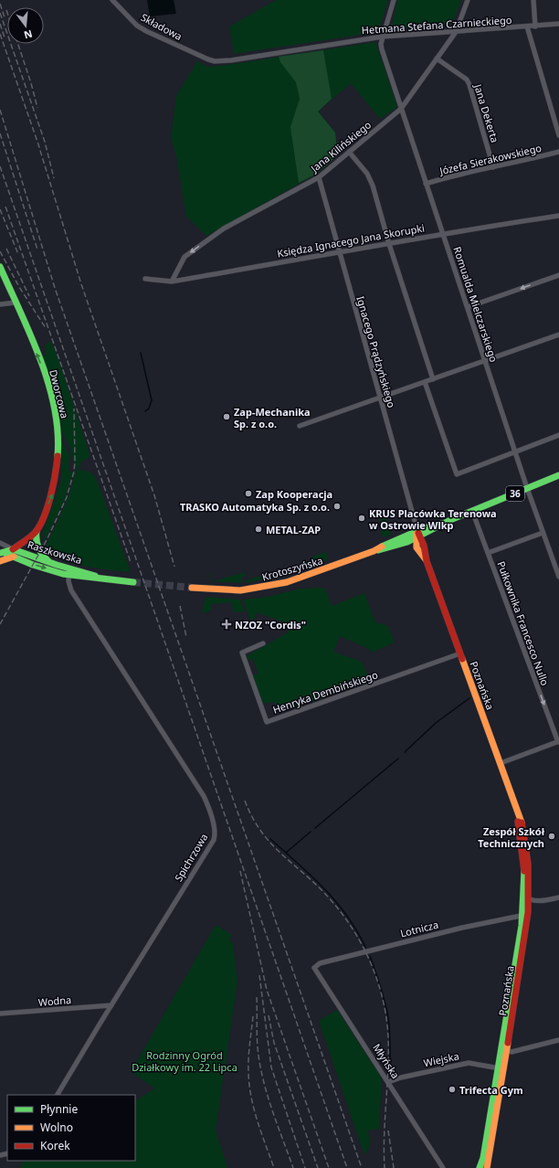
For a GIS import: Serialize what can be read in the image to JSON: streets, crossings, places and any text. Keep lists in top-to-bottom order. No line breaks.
{"streets":{"main road":["Dworcowa","36","Raszkowska","Krotoszyńska","Poznańska"],"street":["Hetmana Stefana Czarnieckiego","Składowa","Jana Dekerta","Jana Kilińskiego","Józefa Sierakowskiego","Księdza Ignacego Jana Skorupki","Romualda Mielczarskiego","Ignacego Prądzyńskiego","Pułkownika Francesco Nullo","Henryka Dembińskiego","Spichrzowa","Lotnicza","Wodna","Wiejska","Młyńska"]},"crossings":[["Hetmana Stefana Czarnieckiego","Składowa"],["Hetmana Stefana Czarnieckiego","Jana Kilińskiego"],["Hetmana Stefana Czarnieckiego","Romualda Mielczarskiego"],["Jana Dekerta","Jana Kilińskiego"],["Jana Dekerta","Józefa Sierakowskiego"],["Jana Kilińskiego","Księdza Ignacego Jana Skorupki"],["Jana Kilińskiego","Romualda Mielczarskiego"],["Jana Kilińskiego","Ignacego Prądzyńskiego"],["Józefa Sierakowskiego","Romualda Mielczarskiego"],["Księdza Ignacego Jana Skorupki","Romualda Mielczarskiego"],["Księdza Ignacego Jana Skorupki","Ignacego Prądzyńskiego"],["Romualda Mielczarskiego","Krotoszyńska"],["Ignacego Prądzyńskiego","Krotoszyńska"],["Ignacego Prądzyńskiego","Poznańska"],["Dworcowa","Raszkowska"],["Raszkowska","Spichrzowa"],["Krotoszyńska","Pułkownika Francesco Nullo"],["Krotoszyńska","Poznańska"],["Poznańska","Henryka Dembińskiego"],["Poznańska","Lotnicza"],["Poznańska","Wiejska"],["Spichrzowa","Wodna"],["Lotnicza","Młyńska"],["Wiejska","Młyńska"]],"one_way":["Jana Kilińskiego","Dworcowa","Pułkownika Francesco Nullo"],"parks":["Rodzinny Ogród Działkowy im. 22 Lipca"],"places":{"other":["Zap-Mechanika Sp. z o.o.","Zap Kooperacja","TRASKO Automatyka Sp. z o.o.","KRUS Placówka Terenowa w Ostrowie Wlkp","METAL-ZAP","Zespół Szkół Technicznych","Trifecta Gym"],"health":["NZOZ \"Cordis\""]},"legend":["Płynnie","Wolno","Korek"],"north":"bottom"}
